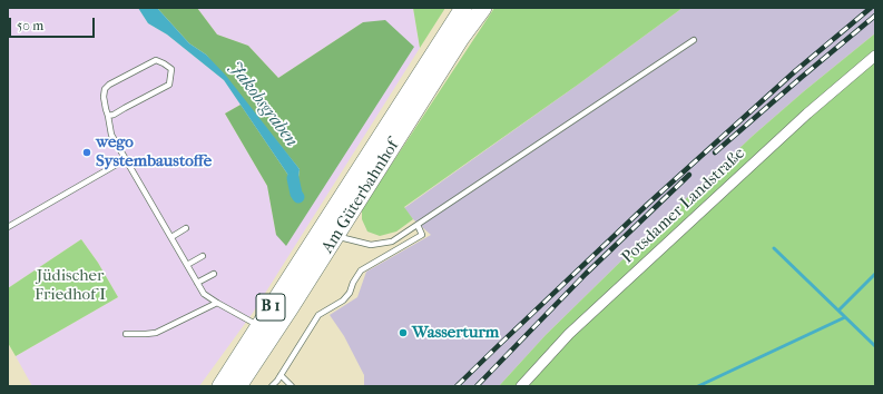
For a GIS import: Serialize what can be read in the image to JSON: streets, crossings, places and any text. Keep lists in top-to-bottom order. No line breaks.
{"streets":{"main road":["Am Güterbahnhof","B 1"],"street":["Potsdamer Landstraße"]},"water":["Jakobsgraben"],"parks":["Jüdischer Friedhof I"],"places":["wego Systembaustoffe","Wasserturm"],"scale_bar":"50 m"}
